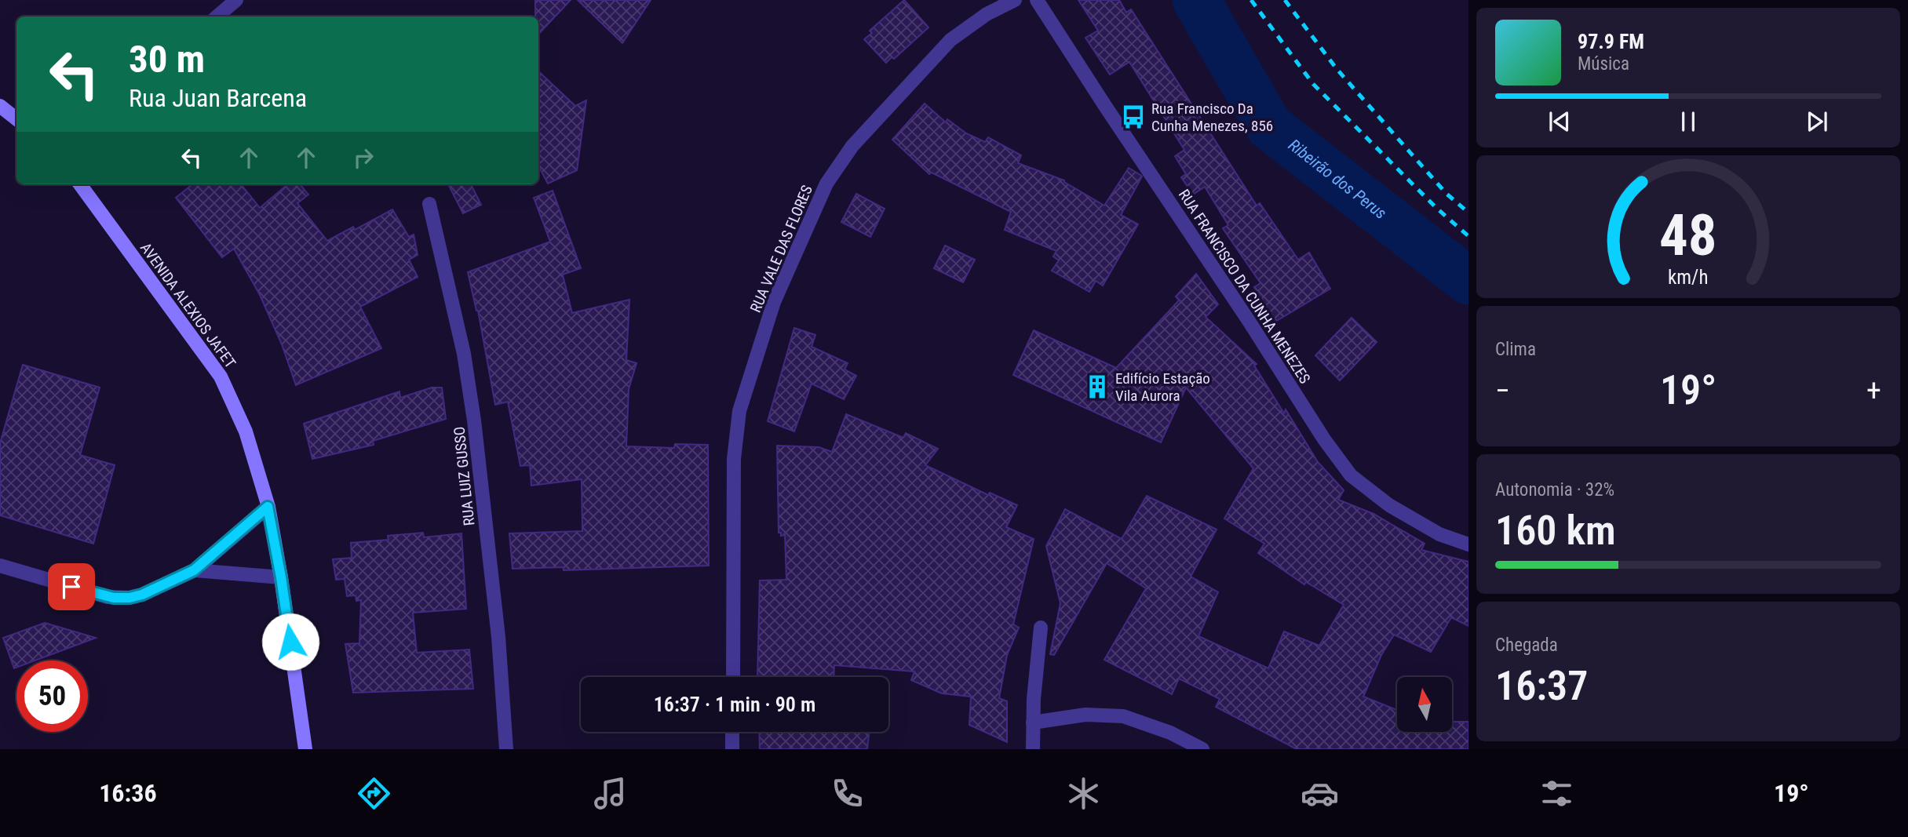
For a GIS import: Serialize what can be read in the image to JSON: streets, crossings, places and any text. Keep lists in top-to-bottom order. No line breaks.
{"streets":{"main road":["AVENIDA ALEXIOS JAFET"],"street":["RUA VALE DAS FLORES","RUA FRANCISCO DA CUNHA MENEZES","RUA LUIZ GUSSO"]},"water":["Ribeirão dos Perus"],"places":{"bus stop":["Rua Francisco Da Cunha Menezes, 856"],"building":["Edifício Estação Vila Aurora"]},"north":"top","page":{"turn":["30 m","Rua Juan Barcena"],"song":["97.9 FM","Música"],"tile":["Clima",["Autonomia · 32%","160 km"],["Chegada","16:37"]],"heat":["−","19°","+"],"limit":"50","trip":"16:37 · 1 min · 90 m","tabs":["16:36","19°"],"gauge":["48","km/h"]}}
